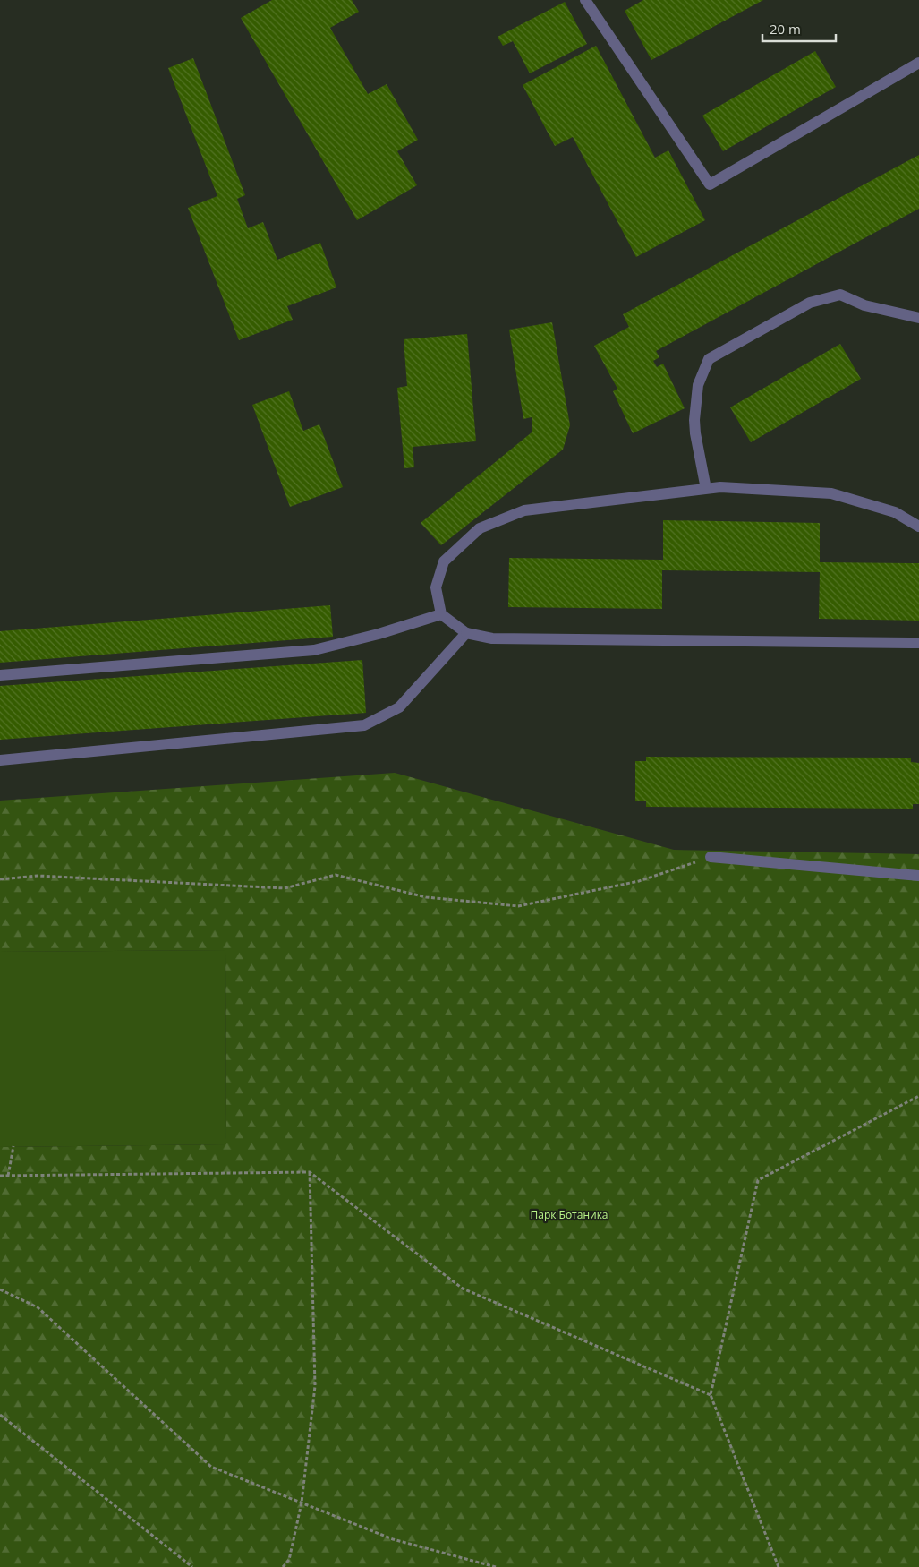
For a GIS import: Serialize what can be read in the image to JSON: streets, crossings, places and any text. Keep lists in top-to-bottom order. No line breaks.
{"parks":["Парк Ботаника"],"scale_bar":"20 m"}
